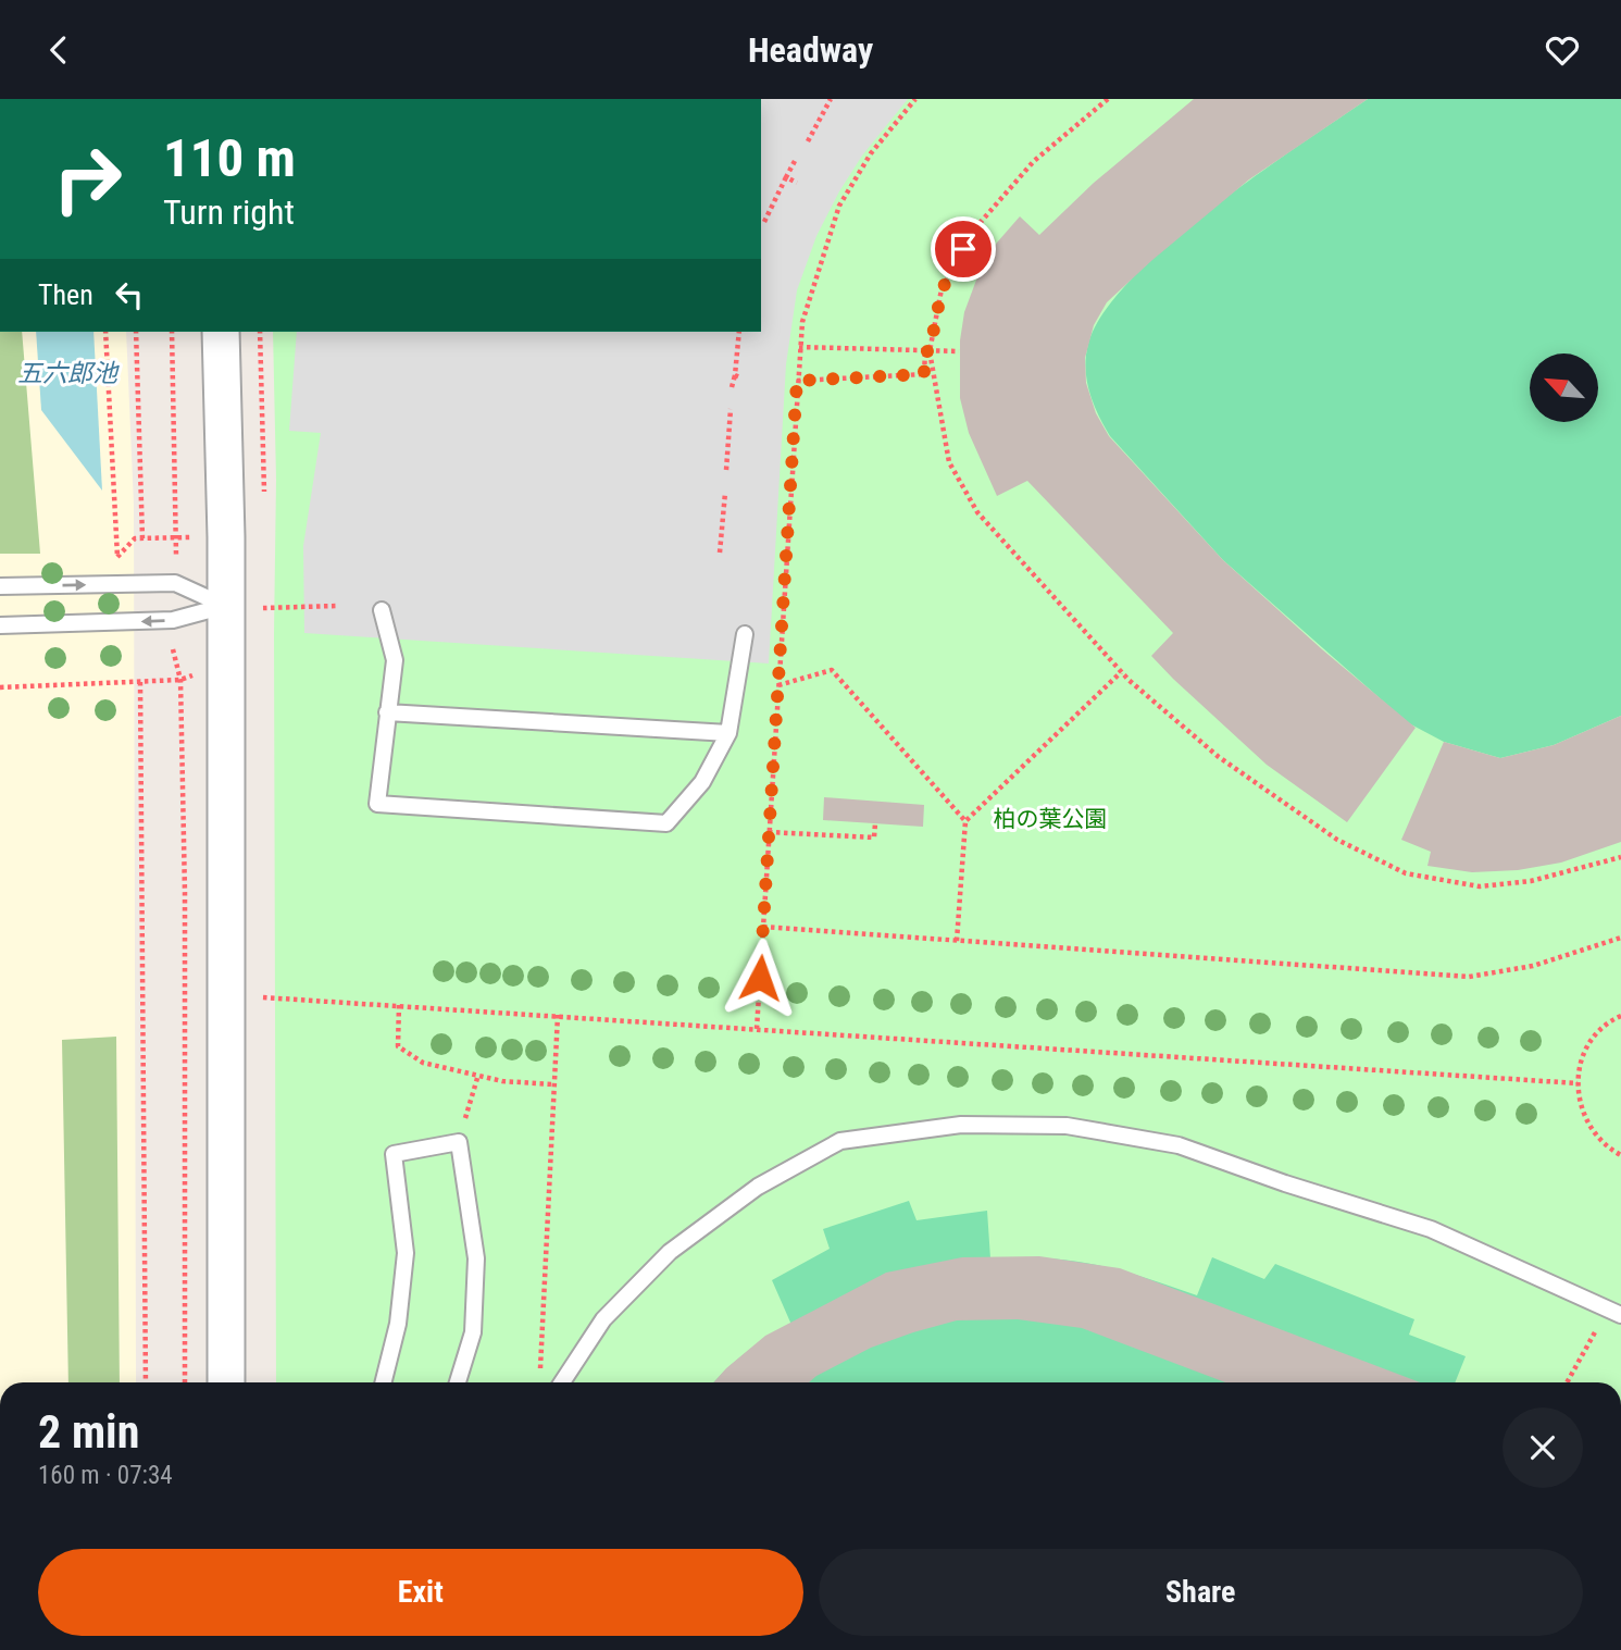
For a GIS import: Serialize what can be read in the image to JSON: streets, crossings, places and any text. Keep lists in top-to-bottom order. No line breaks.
{"water":["五六郎池"],"parks":["柏の葉公園"],"north":"top left","page":{"header":"Headway","turn":["110 m","Turn right"],"then":"Then","heading":["2 min","160 m · 07:34"],"buttons":["Exit","Share"]}}
